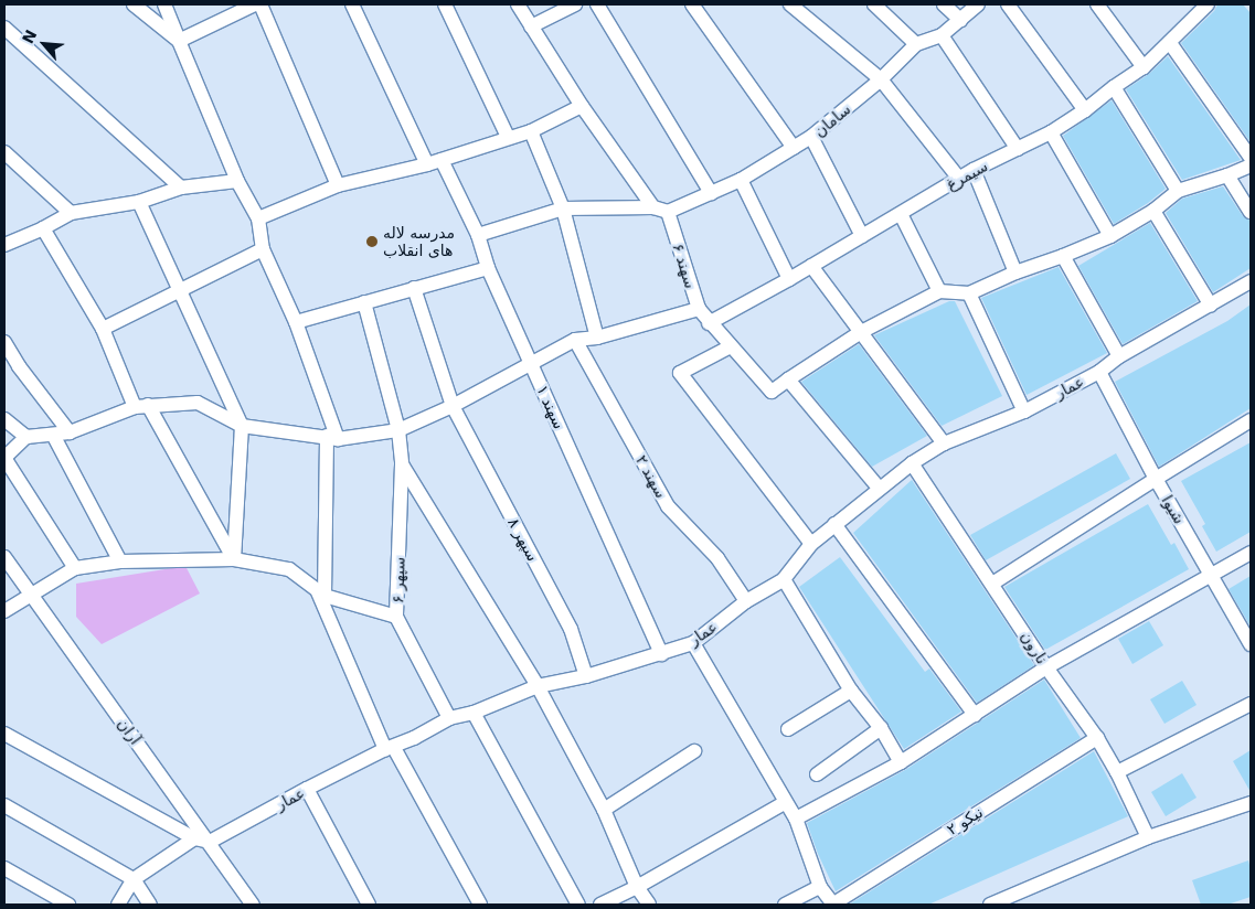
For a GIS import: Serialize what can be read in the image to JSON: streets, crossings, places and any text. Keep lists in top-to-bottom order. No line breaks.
{"streets":{"street":["سامان","سیمرغ","سهند ۶","عمار","سهند ۱","سهند ۲","شیوا","سپهر ۸","سپهر ۶","نارون","آران","نیکو ۲"]},"crossings":[["سامان","سهند ۶"],["سیمرغ","سهند ۶"],["عمار","سهند ۱"],["عمار","سهند ۲"],["عمار","شیوا"],["عمار","سپهر ۸"],["عمار","سپهر ۶"],["عمار","نارون"],["عمار","آران"],["نارون","نیکو ۲"]],"places":["مدرسه لاله های انقلاب"],"north":"top left"}
